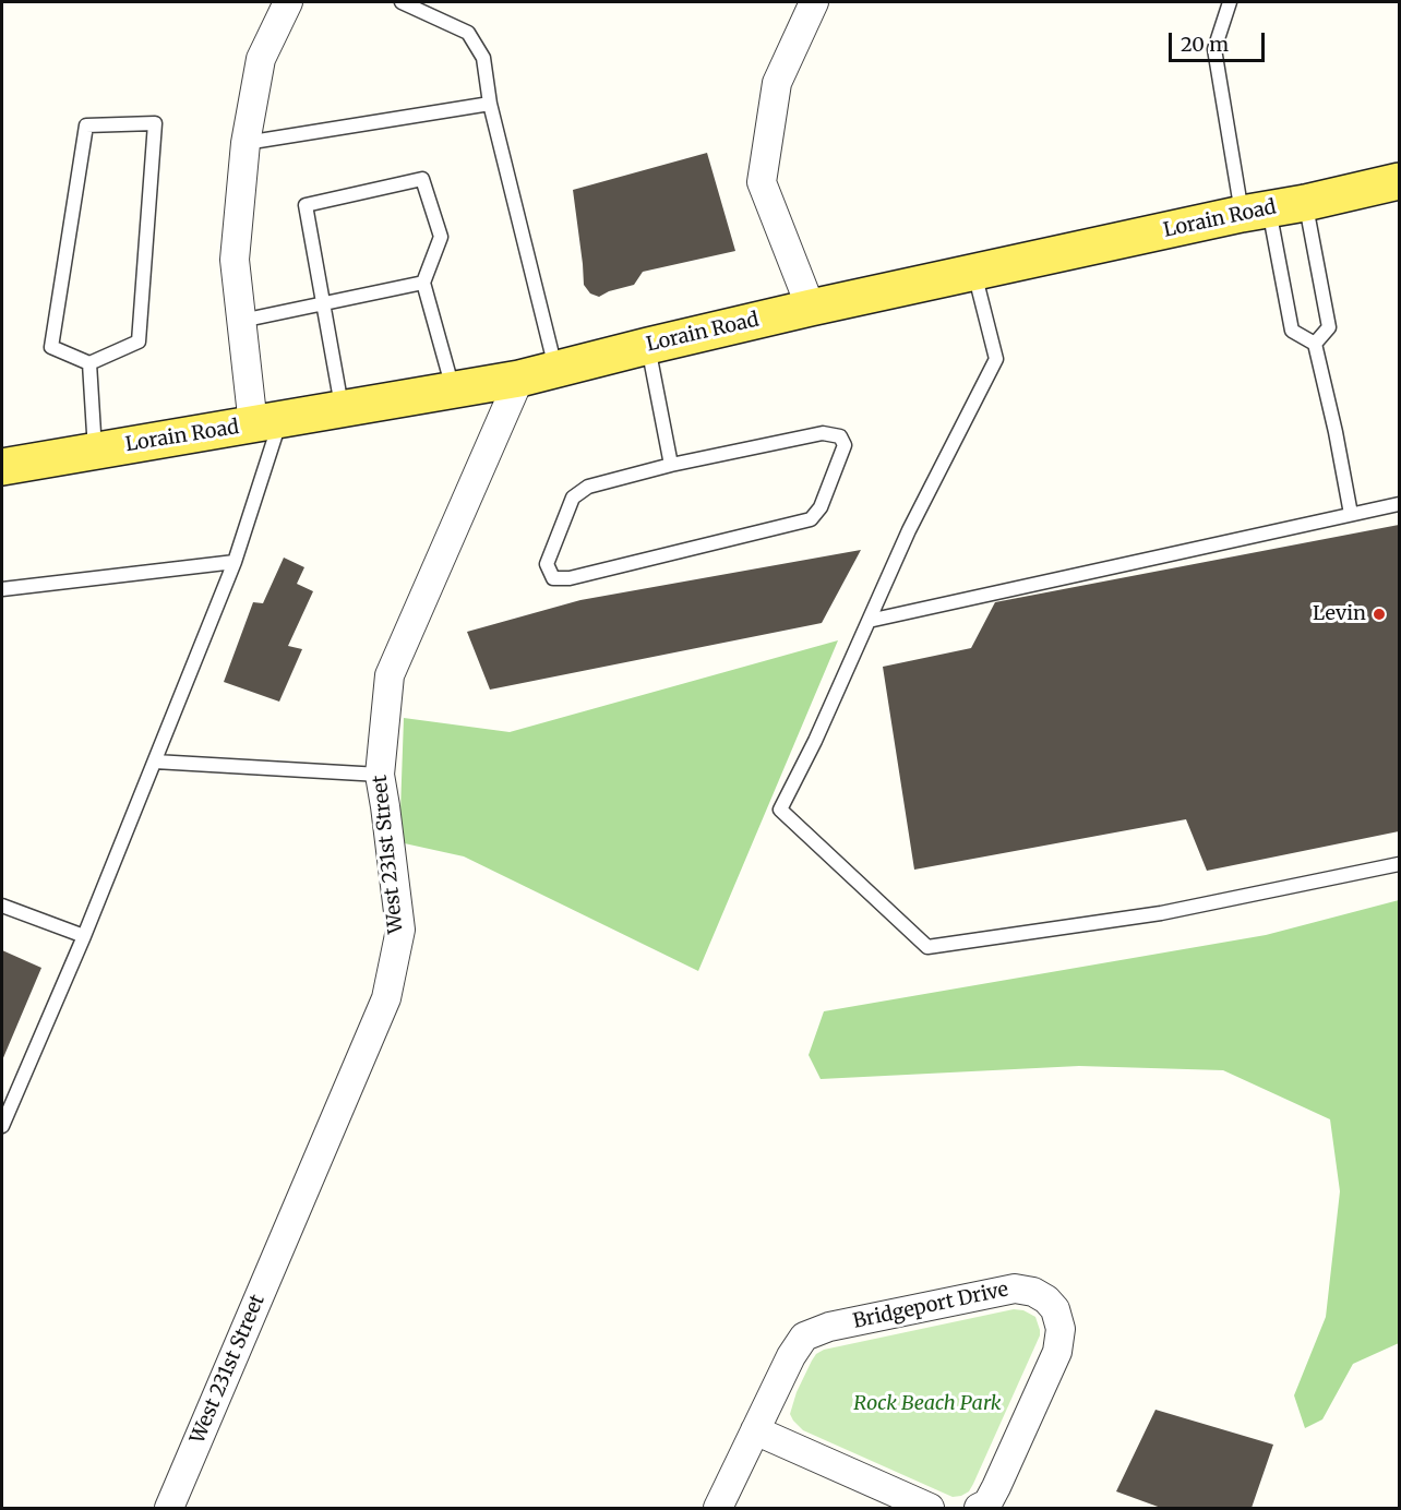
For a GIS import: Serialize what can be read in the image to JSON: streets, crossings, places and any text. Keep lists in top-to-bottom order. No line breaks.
{"streets":{"main road":["Lorain Road"],"street":["West 231st Street","Bridgeport Drive"]},"crossings":[["Lorain Road","West 231st Street"]],"parks":["Rock Beach Park"],"places":["Levin"],"scale_bar":"20 m"}
